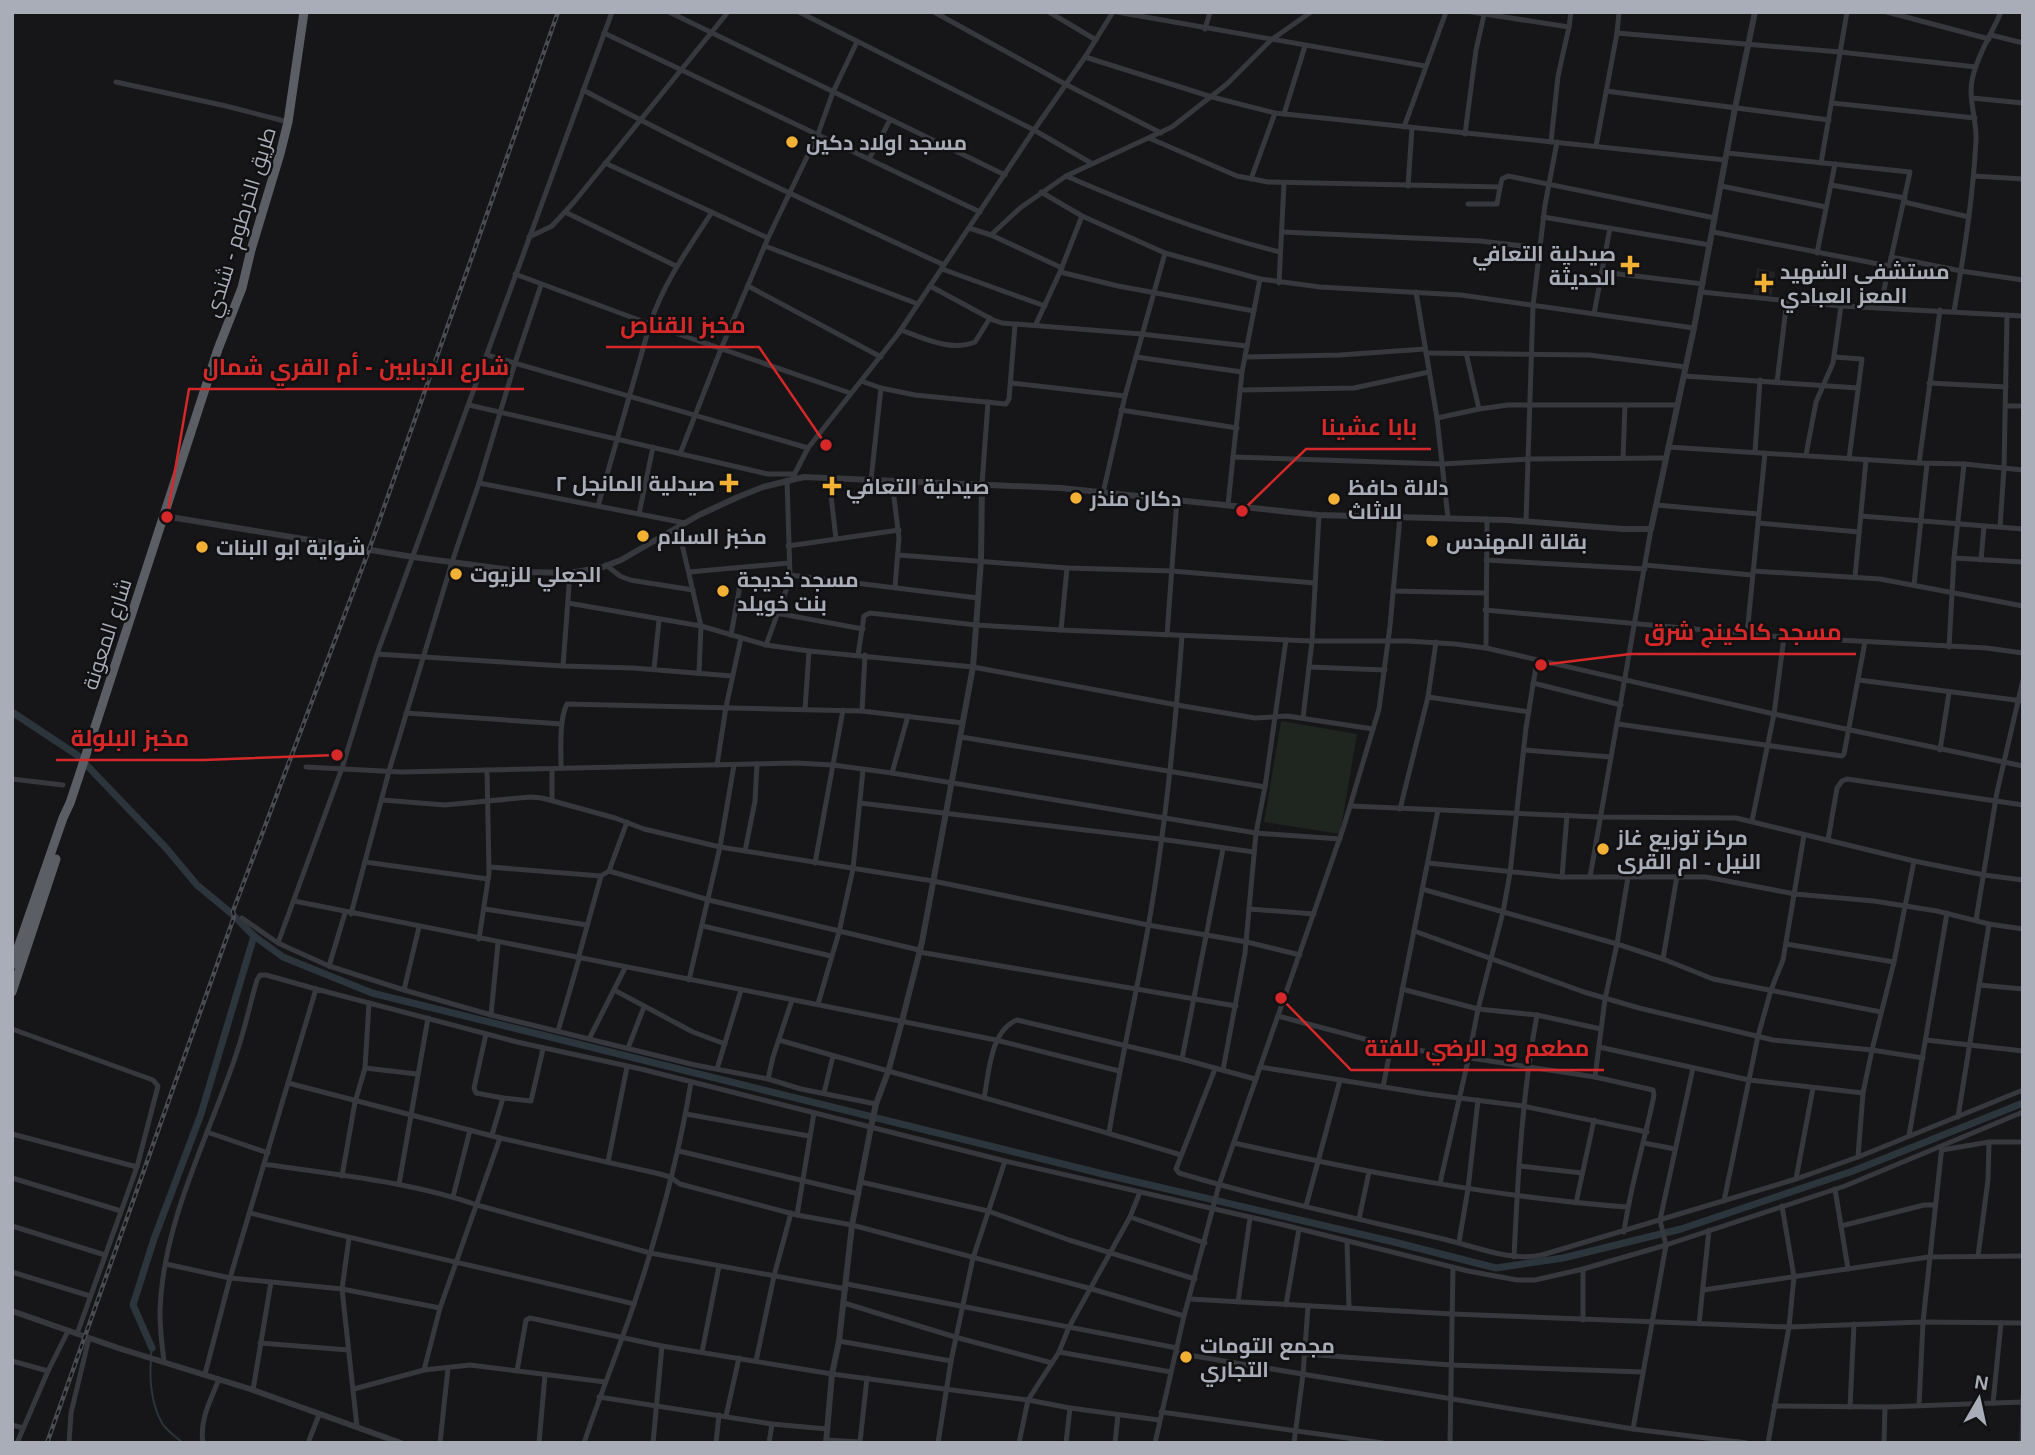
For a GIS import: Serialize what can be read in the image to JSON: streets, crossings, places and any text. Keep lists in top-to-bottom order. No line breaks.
{"streets":{"highway":["طريق الخرطوم - شندي","شارع المعونة"]},"crossings":[["طريق الخرطوم - شندي","شارع المعونة"]],"places":{"other":["مسجد اولاد دكين","مخبز القناص","دكان منذر","دلالة حافظ للاثاث","بابا عشينا","شارع الدبابين - أم القري شمال","مخبز السلام","بقالة المهندس","شواية ابو البنات","الجعلي للزيوت","مسجد خديجة بنت خويلد","مسجد كاكينج شرق","مخبز البلولة","مركز توزيع غاز النيل - ام القرى","مطعم ود الرضي للفتة","مجمع التومات التجاري"],"health":["صيدلية التعافي الحديثة","مستشفى الشهيد المعز العبادي","صيدلية المانجل ٢","صيدلية التعافي"]},"north":"top"}
